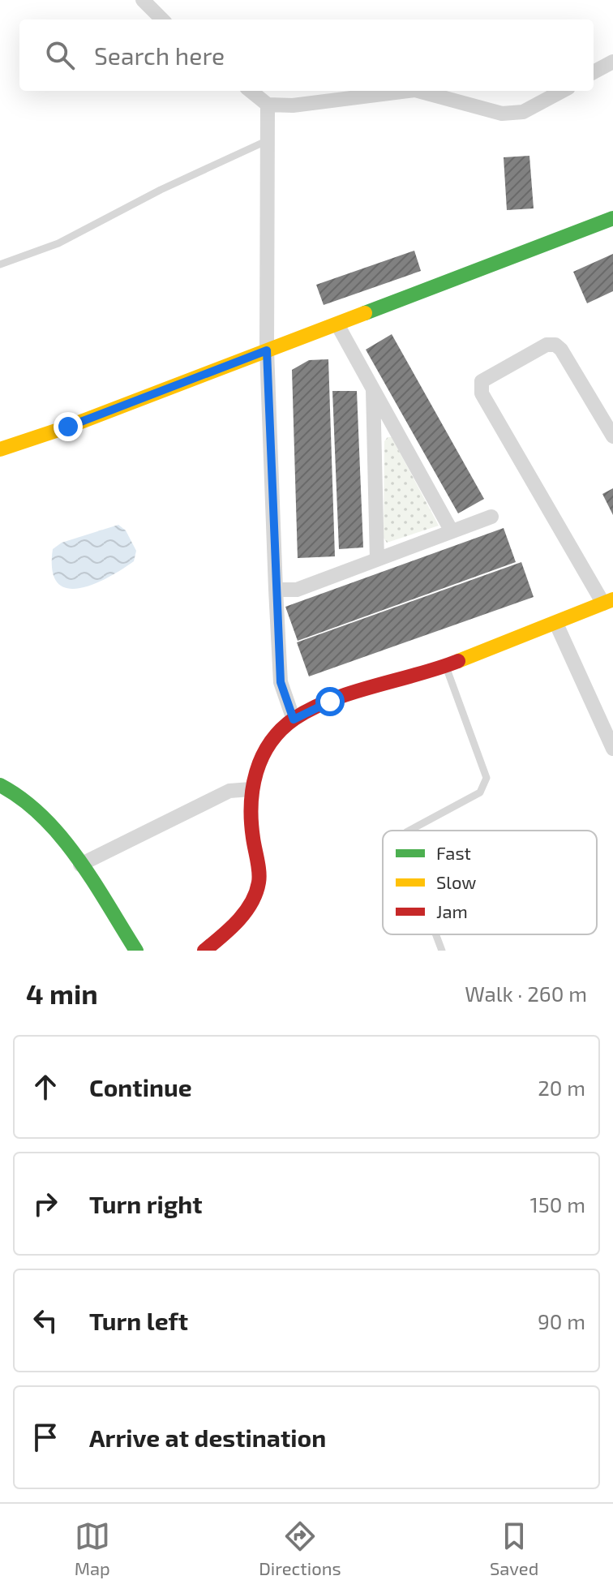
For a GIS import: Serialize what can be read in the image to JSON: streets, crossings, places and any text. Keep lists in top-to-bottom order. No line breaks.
{"legend":["Fast","Slow","Jam"],"page":{"search":"Search here","heading":["4 min","Walk · 260 m"],"list":[["Continue","20 m"],["Turn right","150 m"],["Turn left","90 m"],"Arrive at destination"],"nav":["Map","Directions","Saved"]}}
